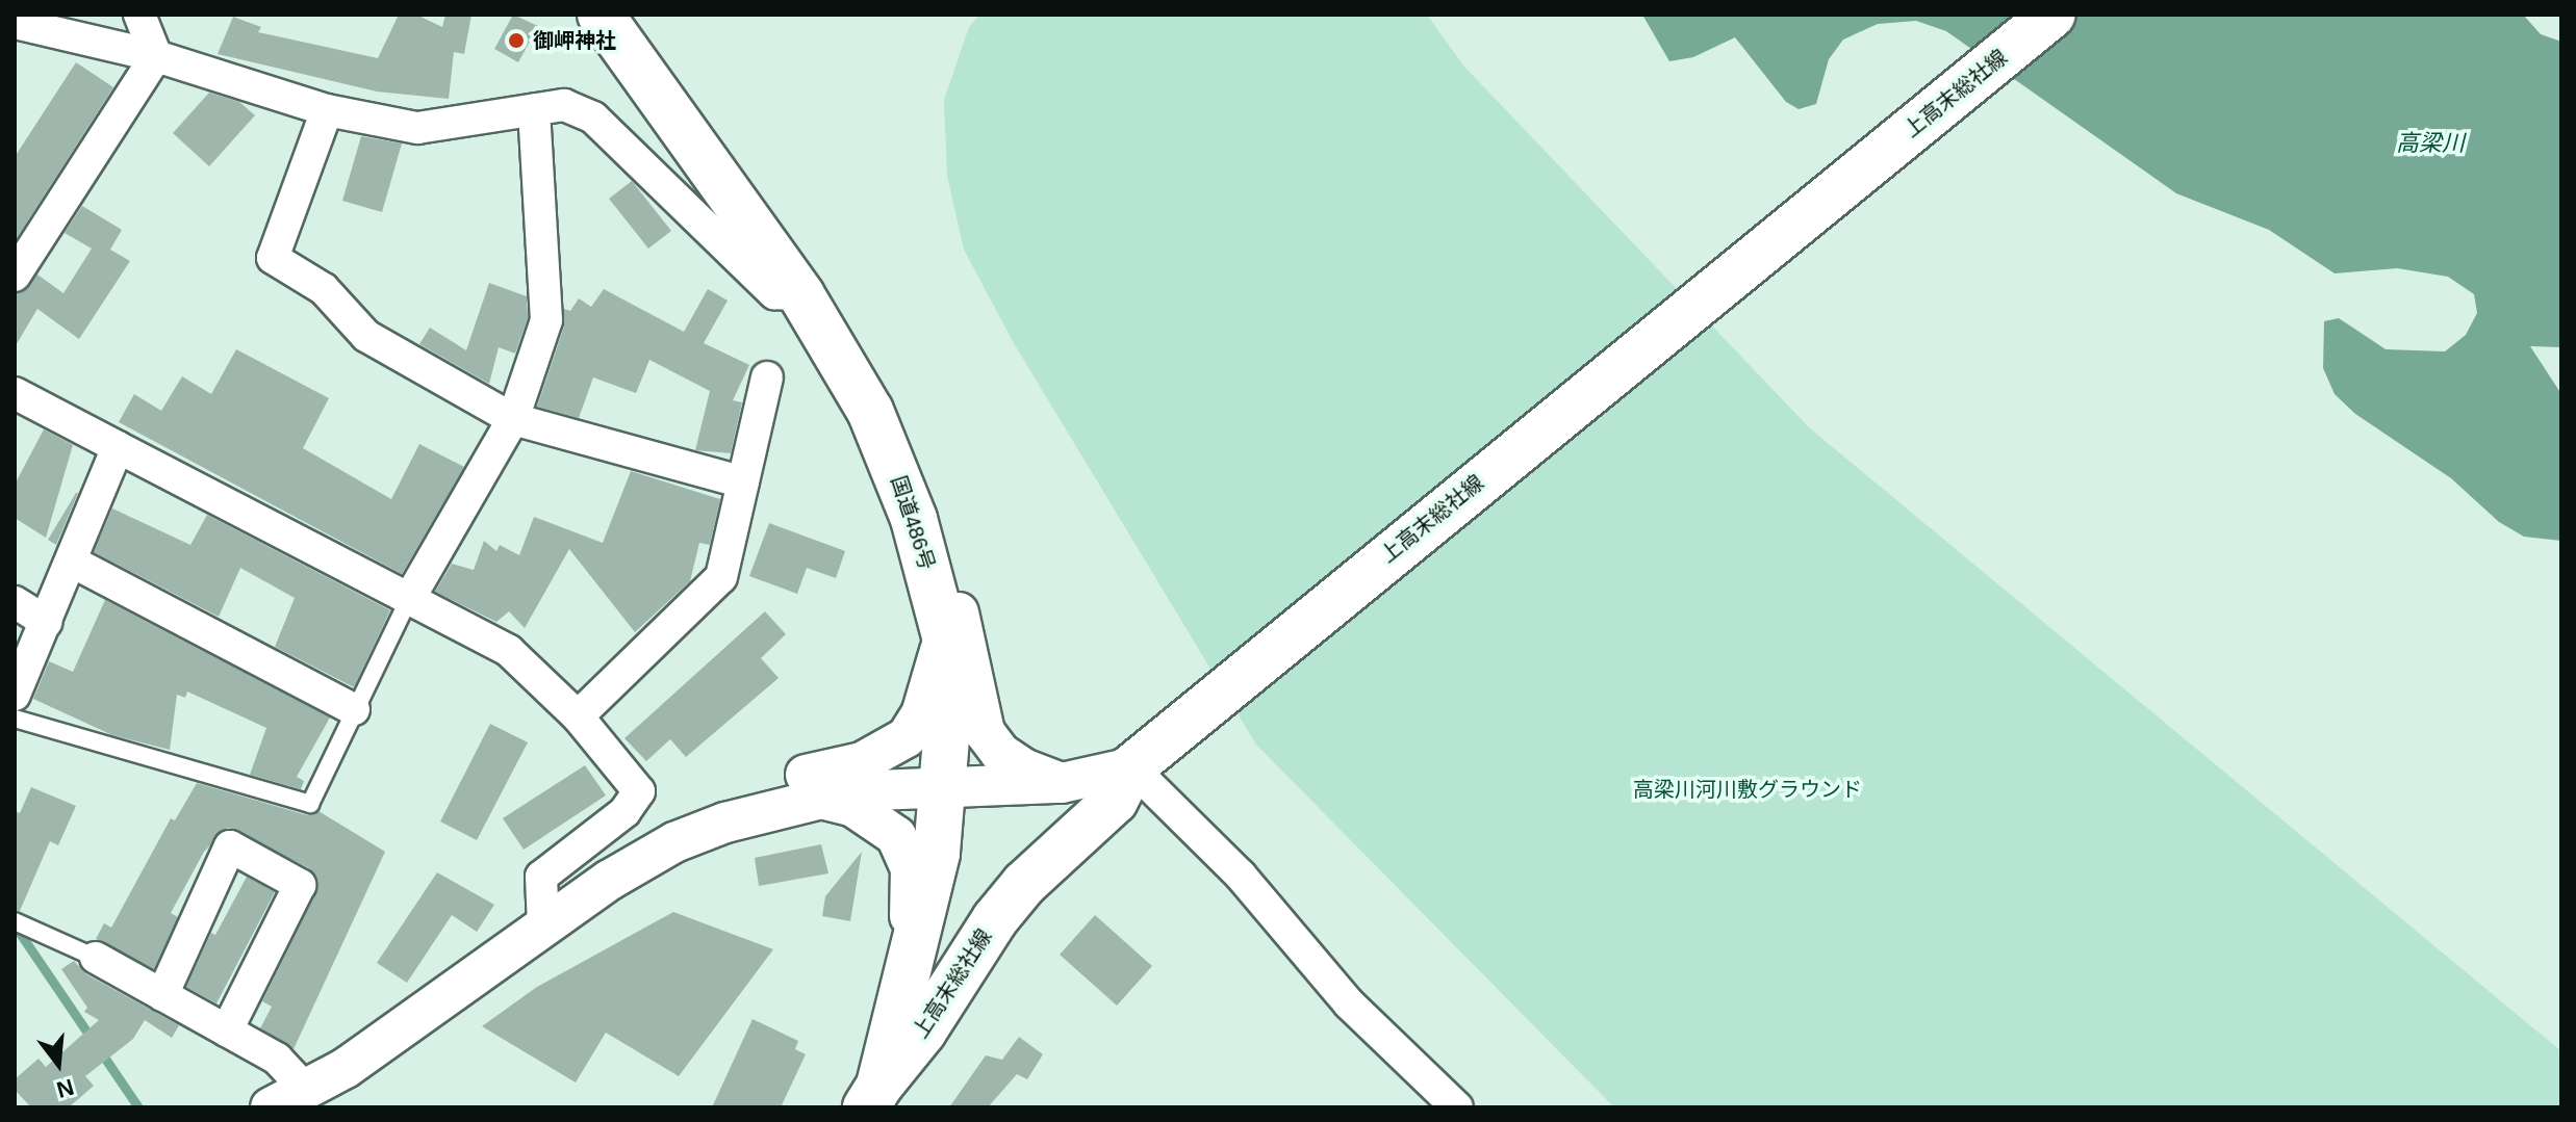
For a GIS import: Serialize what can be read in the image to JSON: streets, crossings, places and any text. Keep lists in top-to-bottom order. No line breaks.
{"streets":{"main road":["上高末総社線","国道486号"]},"crossings":[["上高末総社線","国道486号"]],"water":["高梁川"],"parks":["高梁川河川敷グラウンド"],"places":["御岬神社"],"north":"bottom"}
